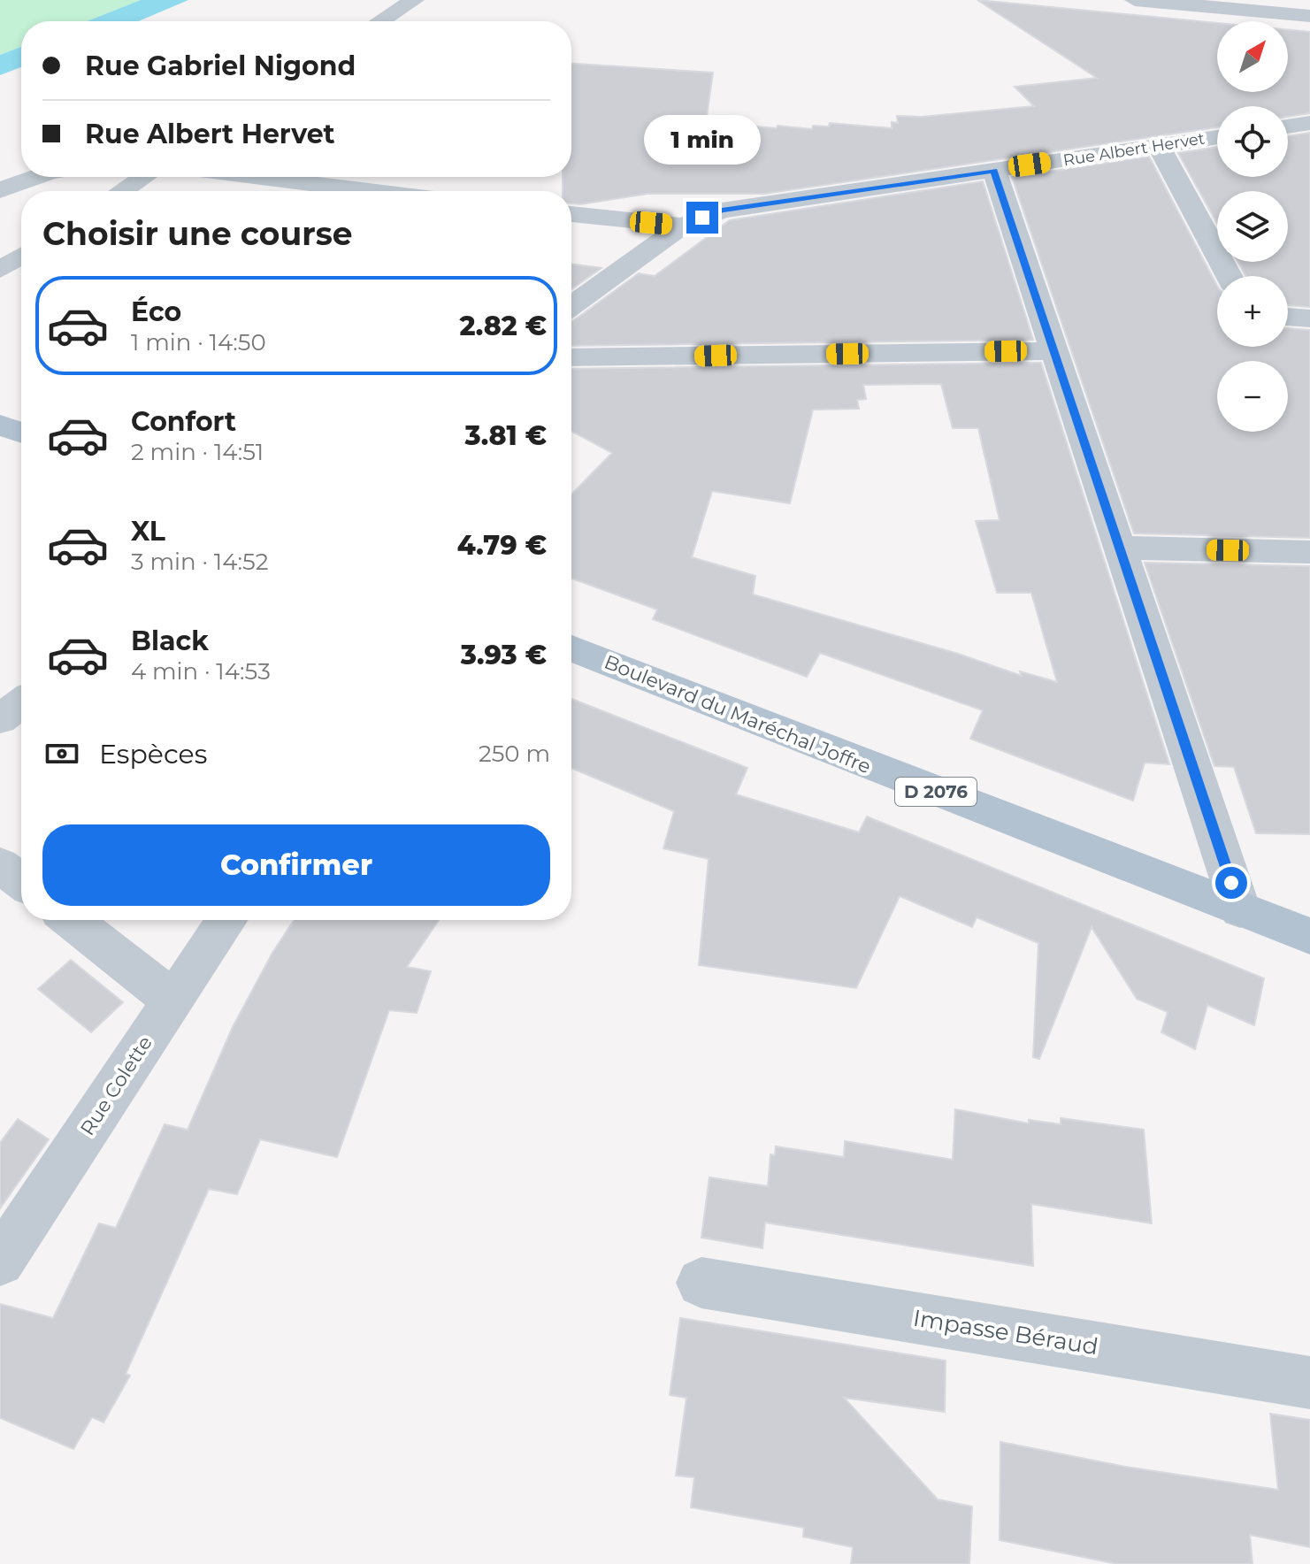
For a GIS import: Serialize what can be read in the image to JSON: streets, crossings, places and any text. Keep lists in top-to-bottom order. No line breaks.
{"streets":{"main road":["Boulevard du Maréchal Joffre","D 2076"],"street":["Rue Albert Hervet","Rue Colette","Impasse Béraud"]},"north":"top right","page":{"map_buttons":["+","−"],"banner":["Rue Gabriel Nigond","Rue Albert Hervet"],"bubble":"1 min","heading":"Choisir une course","list":[{"name":"Éco","note":"1 min · 14:50","value":"2.82 €"},{"name":"Confort","note":"2 min · 14:51","value":"3.81 €"},{"name":"XL","note":"3 min · 14:52","value":"4.79 €"},{"name":"Black","note":"4 min · 14:53","value":"3.93 €"}],"pay":["Espèces","250 m"],"buttons":"Confirmer"}}
